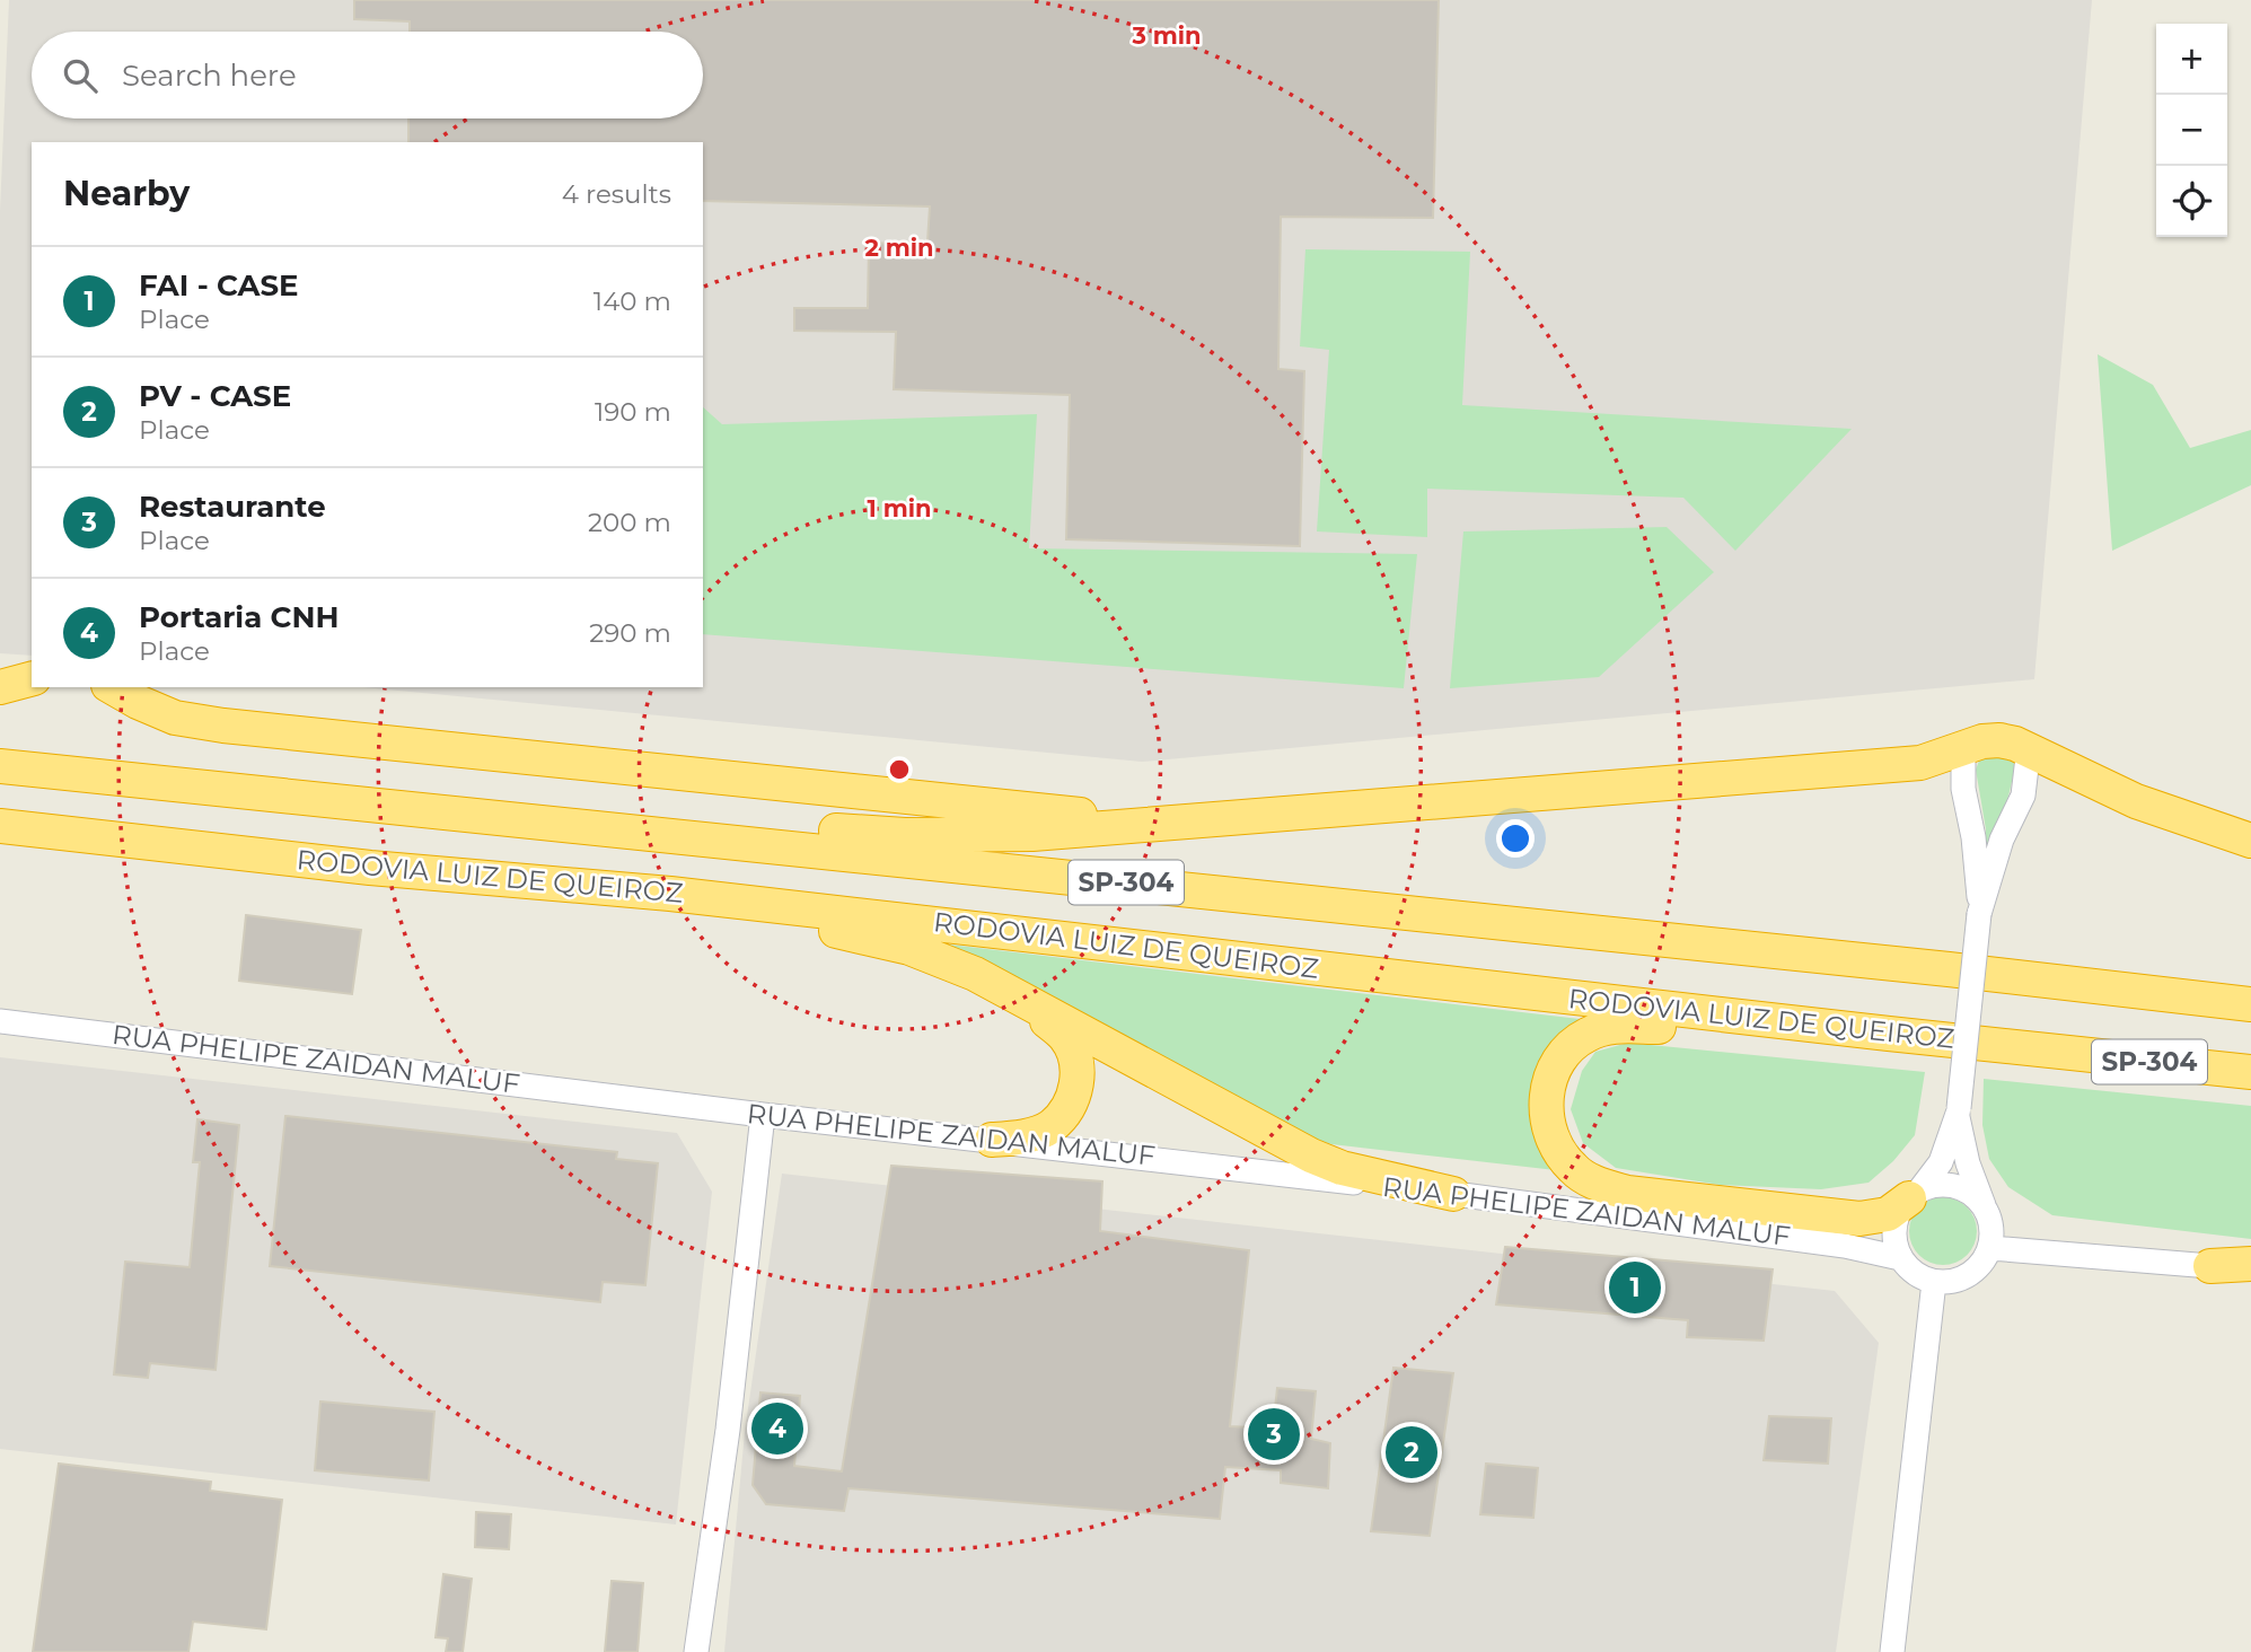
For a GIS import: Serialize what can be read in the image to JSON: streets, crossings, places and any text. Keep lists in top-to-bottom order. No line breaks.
{"streets":{"highway":["RODOVIA LUIZ DE QUEIROZ","SP-304"],"street":["RUA PHELIPE ZAIDAN MALUF"]},"page":{"map_buttons":["+","−"],"search":"Search here","heading":["Nearby","4 results"],"list":[{"mark":"1","name":"FAI - CASE","note":"Place","value":"140 m"},{"mark":"2","name":"PV - CASE","note":"Place","value":"190 m"},{"mark":"3","name":"Restaurante","note":"Place","value":"200 m"},{"mark":"4","name":"Portaria CNH","note":"Place","value":"290 m"}],"pins":["1","4","3","2"]},"rings":["3 min","2 min","1 min"]}
